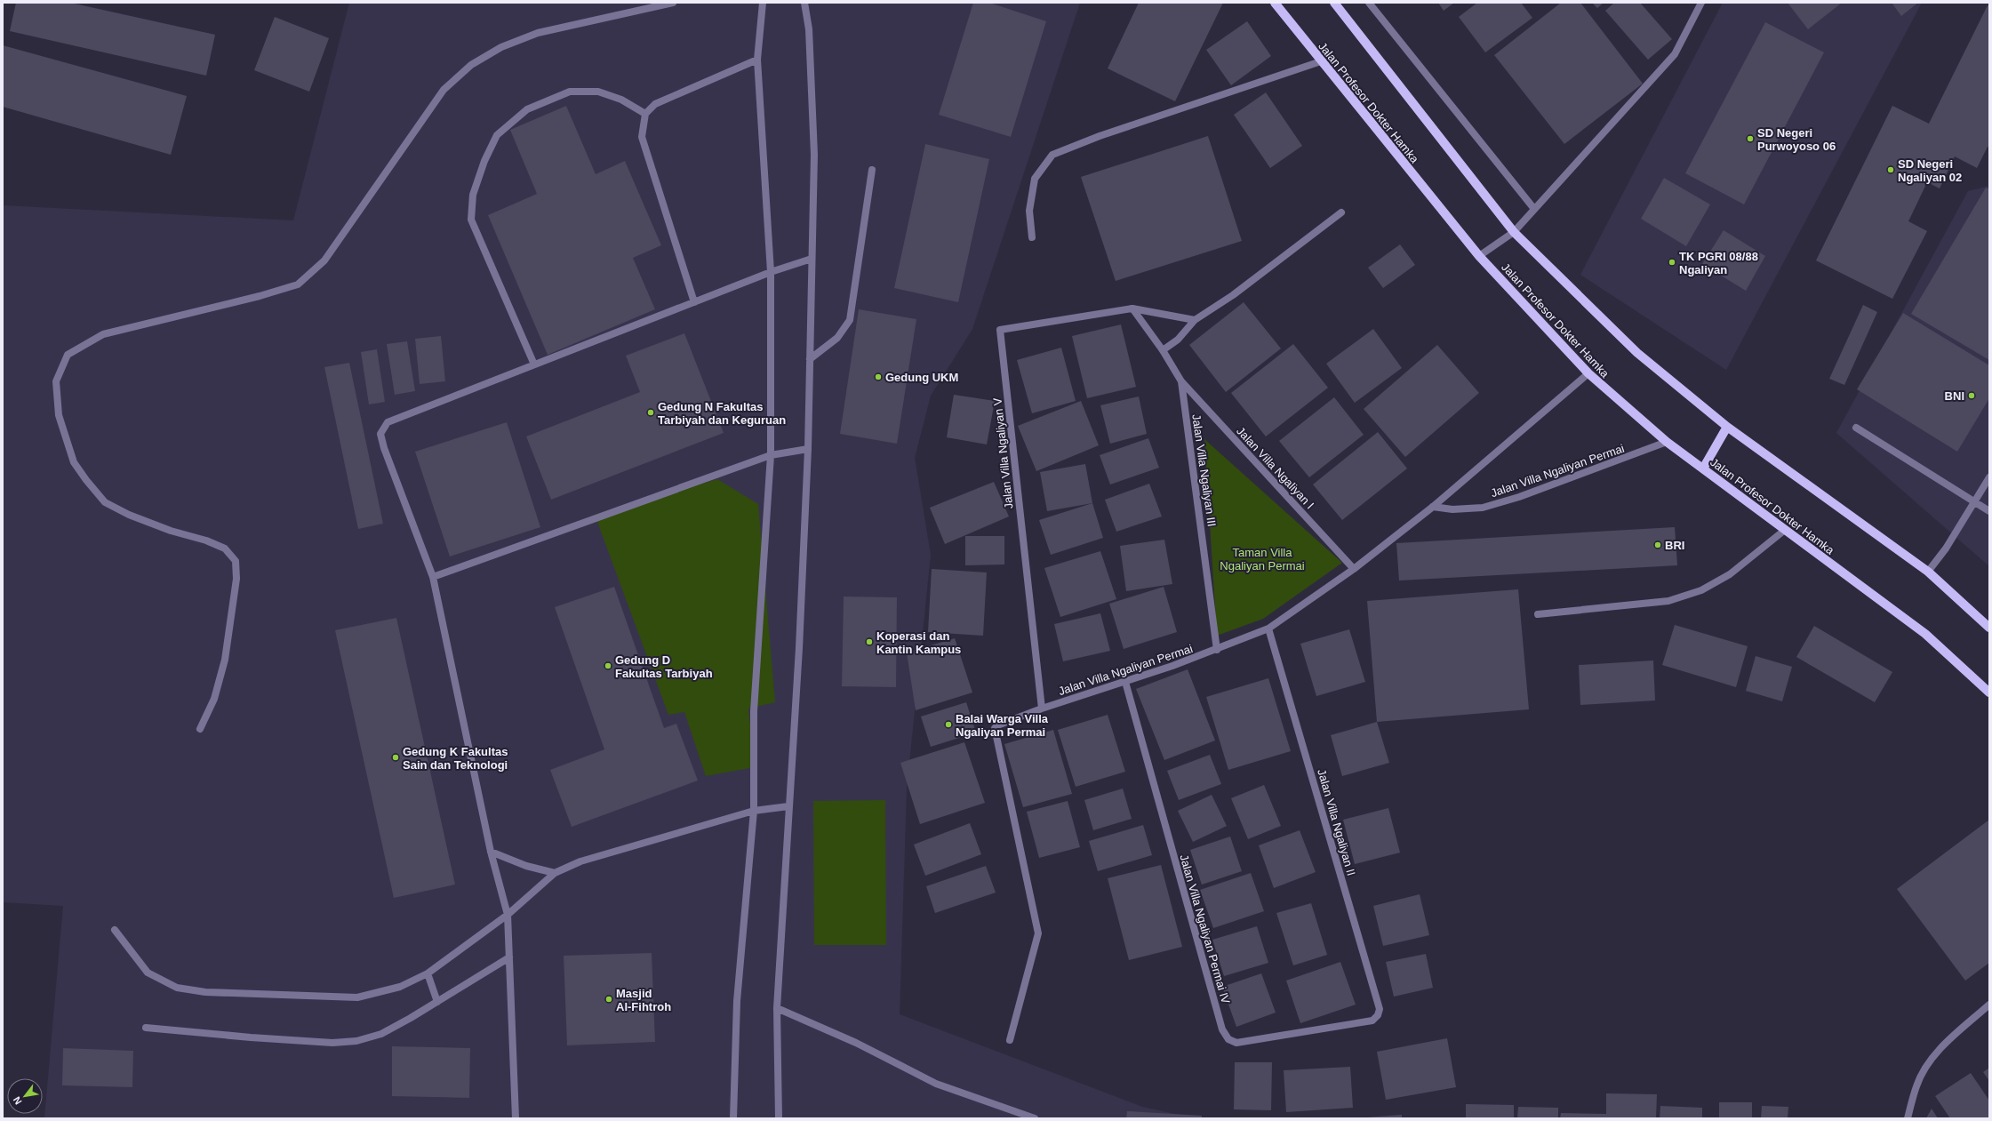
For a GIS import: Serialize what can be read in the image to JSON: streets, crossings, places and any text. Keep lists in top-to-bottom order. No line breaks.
{"streets":{"main road":["Jalan Profesor Dokter Hamka"],"street":["Jalan Villa Ngaliyan V","Jalan Villa Ngaliyan I","Jalan Villa Ngaliyan III","Jalan Villa Ngaliyan Permai","Jalan Villa Ngaliyan II","Jalan Villa Ngaliyan Permai IV"]},"crossings":[["Jalan Profesor Dokter Hamka","Jalan Villa Ngaliyan Permai"],["Jalan Villa Ngaliyan V","Jalan Villa Ngaliyan III"],["Jalan Villa Ngaliyan V","Jalan Villa Ngaliyan Permai"],["Jalan Villa Ngaliyan I","Jalan Villa Ngaliyan III"],["Jalan Villa Ngaliyan I","Jalan Villa Ngaliyan Permai"],["Jalan Villa Ngaliyan III","Jalan Villa Ngaliyan Permai"],["Jalan Villa Ngaliyan Permai","Jalan Villa Ngaliyan II"],["Jalan Villa Ngaliyan Permai","Jalan Villa Ngaliyan Permai IV"],["Jalan Villa Ngaliyan II","Jalan Villa Ngaliyan Permai IV"]],"parks":["Taman Villa Ngaliyan Permai"],"places":["SD Negeri Purwoyoso 06","SD Negeri Ngaliyan 02","TK PGRI 08/88 Ngaliyan","Gedung UKM","BNI","Gedung N Fakultas Tarbiyah dan Keguruan","BRI","Koperasi dan Kantin Kampus","Gedung D Fakultas Tarbiyah","Balai Warga Villa Ngaliyan Permai","Gedung K Fakultas Sain dan Teknologi","Masjid Al-Fihtroh"],"north":"bottom left"}
